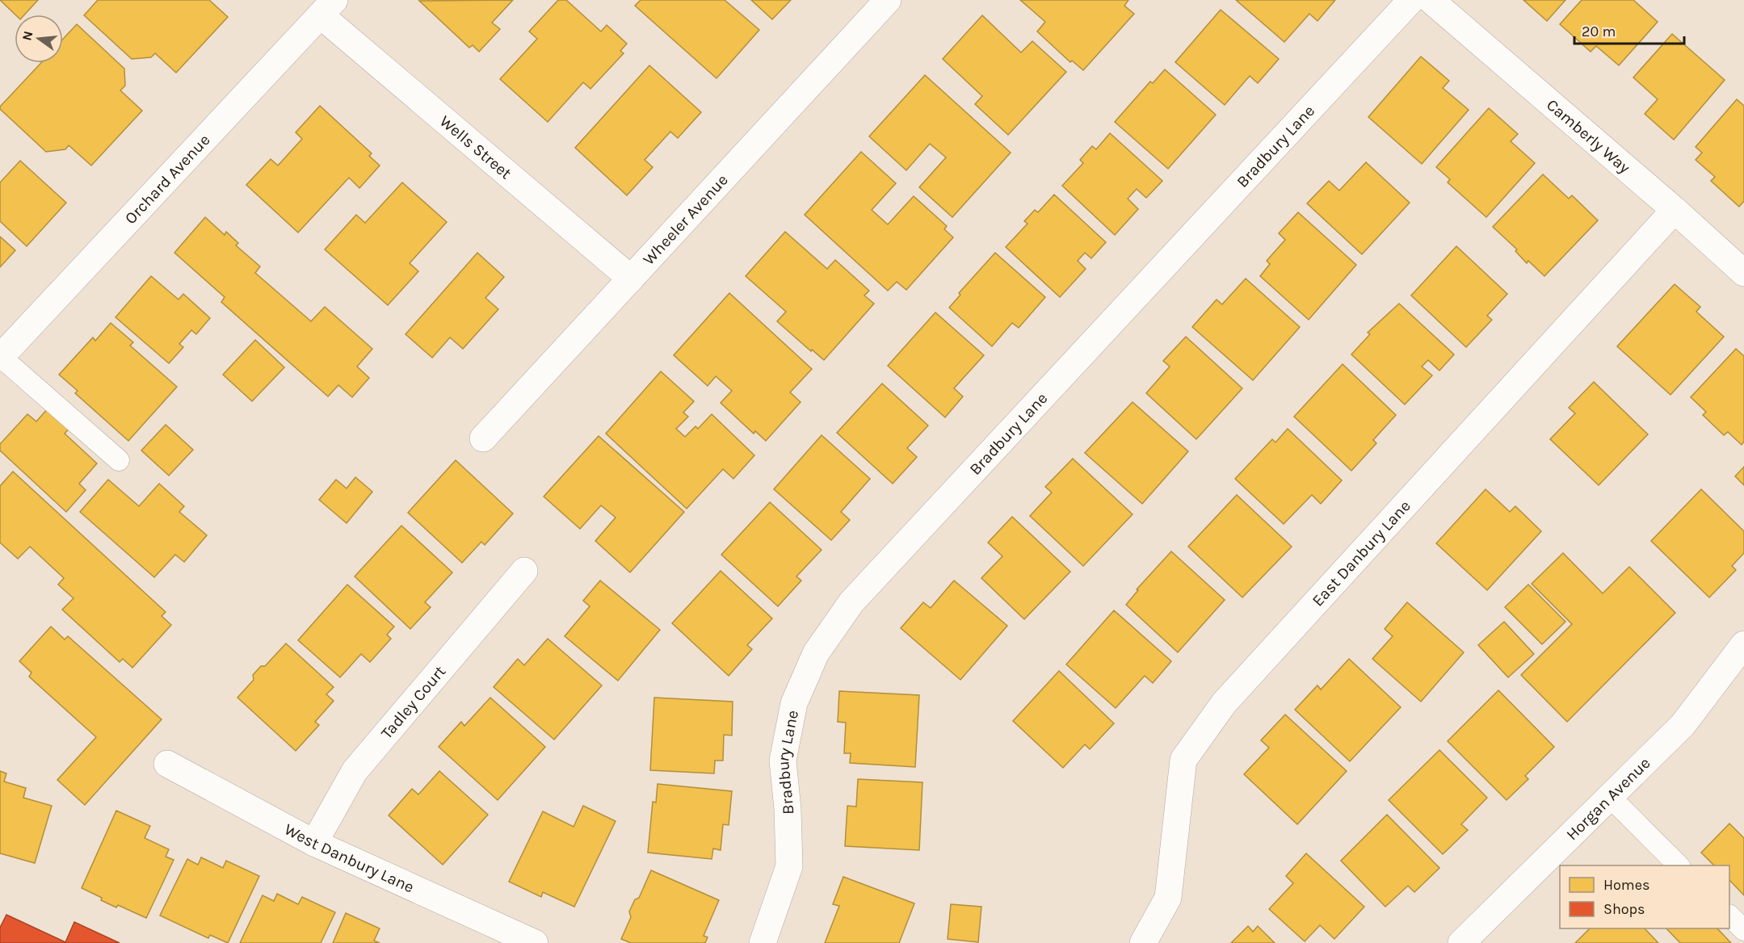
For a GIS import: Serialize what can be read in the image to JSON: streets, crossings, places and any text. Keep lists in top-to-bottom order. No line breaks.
{"streets":{"street":["Camberly Way","Bradbury Lane","Wells Street","Orchard Avenue","Wheeler Avenue","East Danbury Lane","Tadley Court","Horgan Avenue","West Danbury Lane"]},"crossings":[["Camberly Way","East Danbury Lane"],["Wells Street","Orchard Avenue"],["Wells Street","Wheeler Avenue"],["Tadley Court","West Danbury Lane"]],"legend":["Homes","Shops"],"scale_bar":"20 m","north":"left"}
